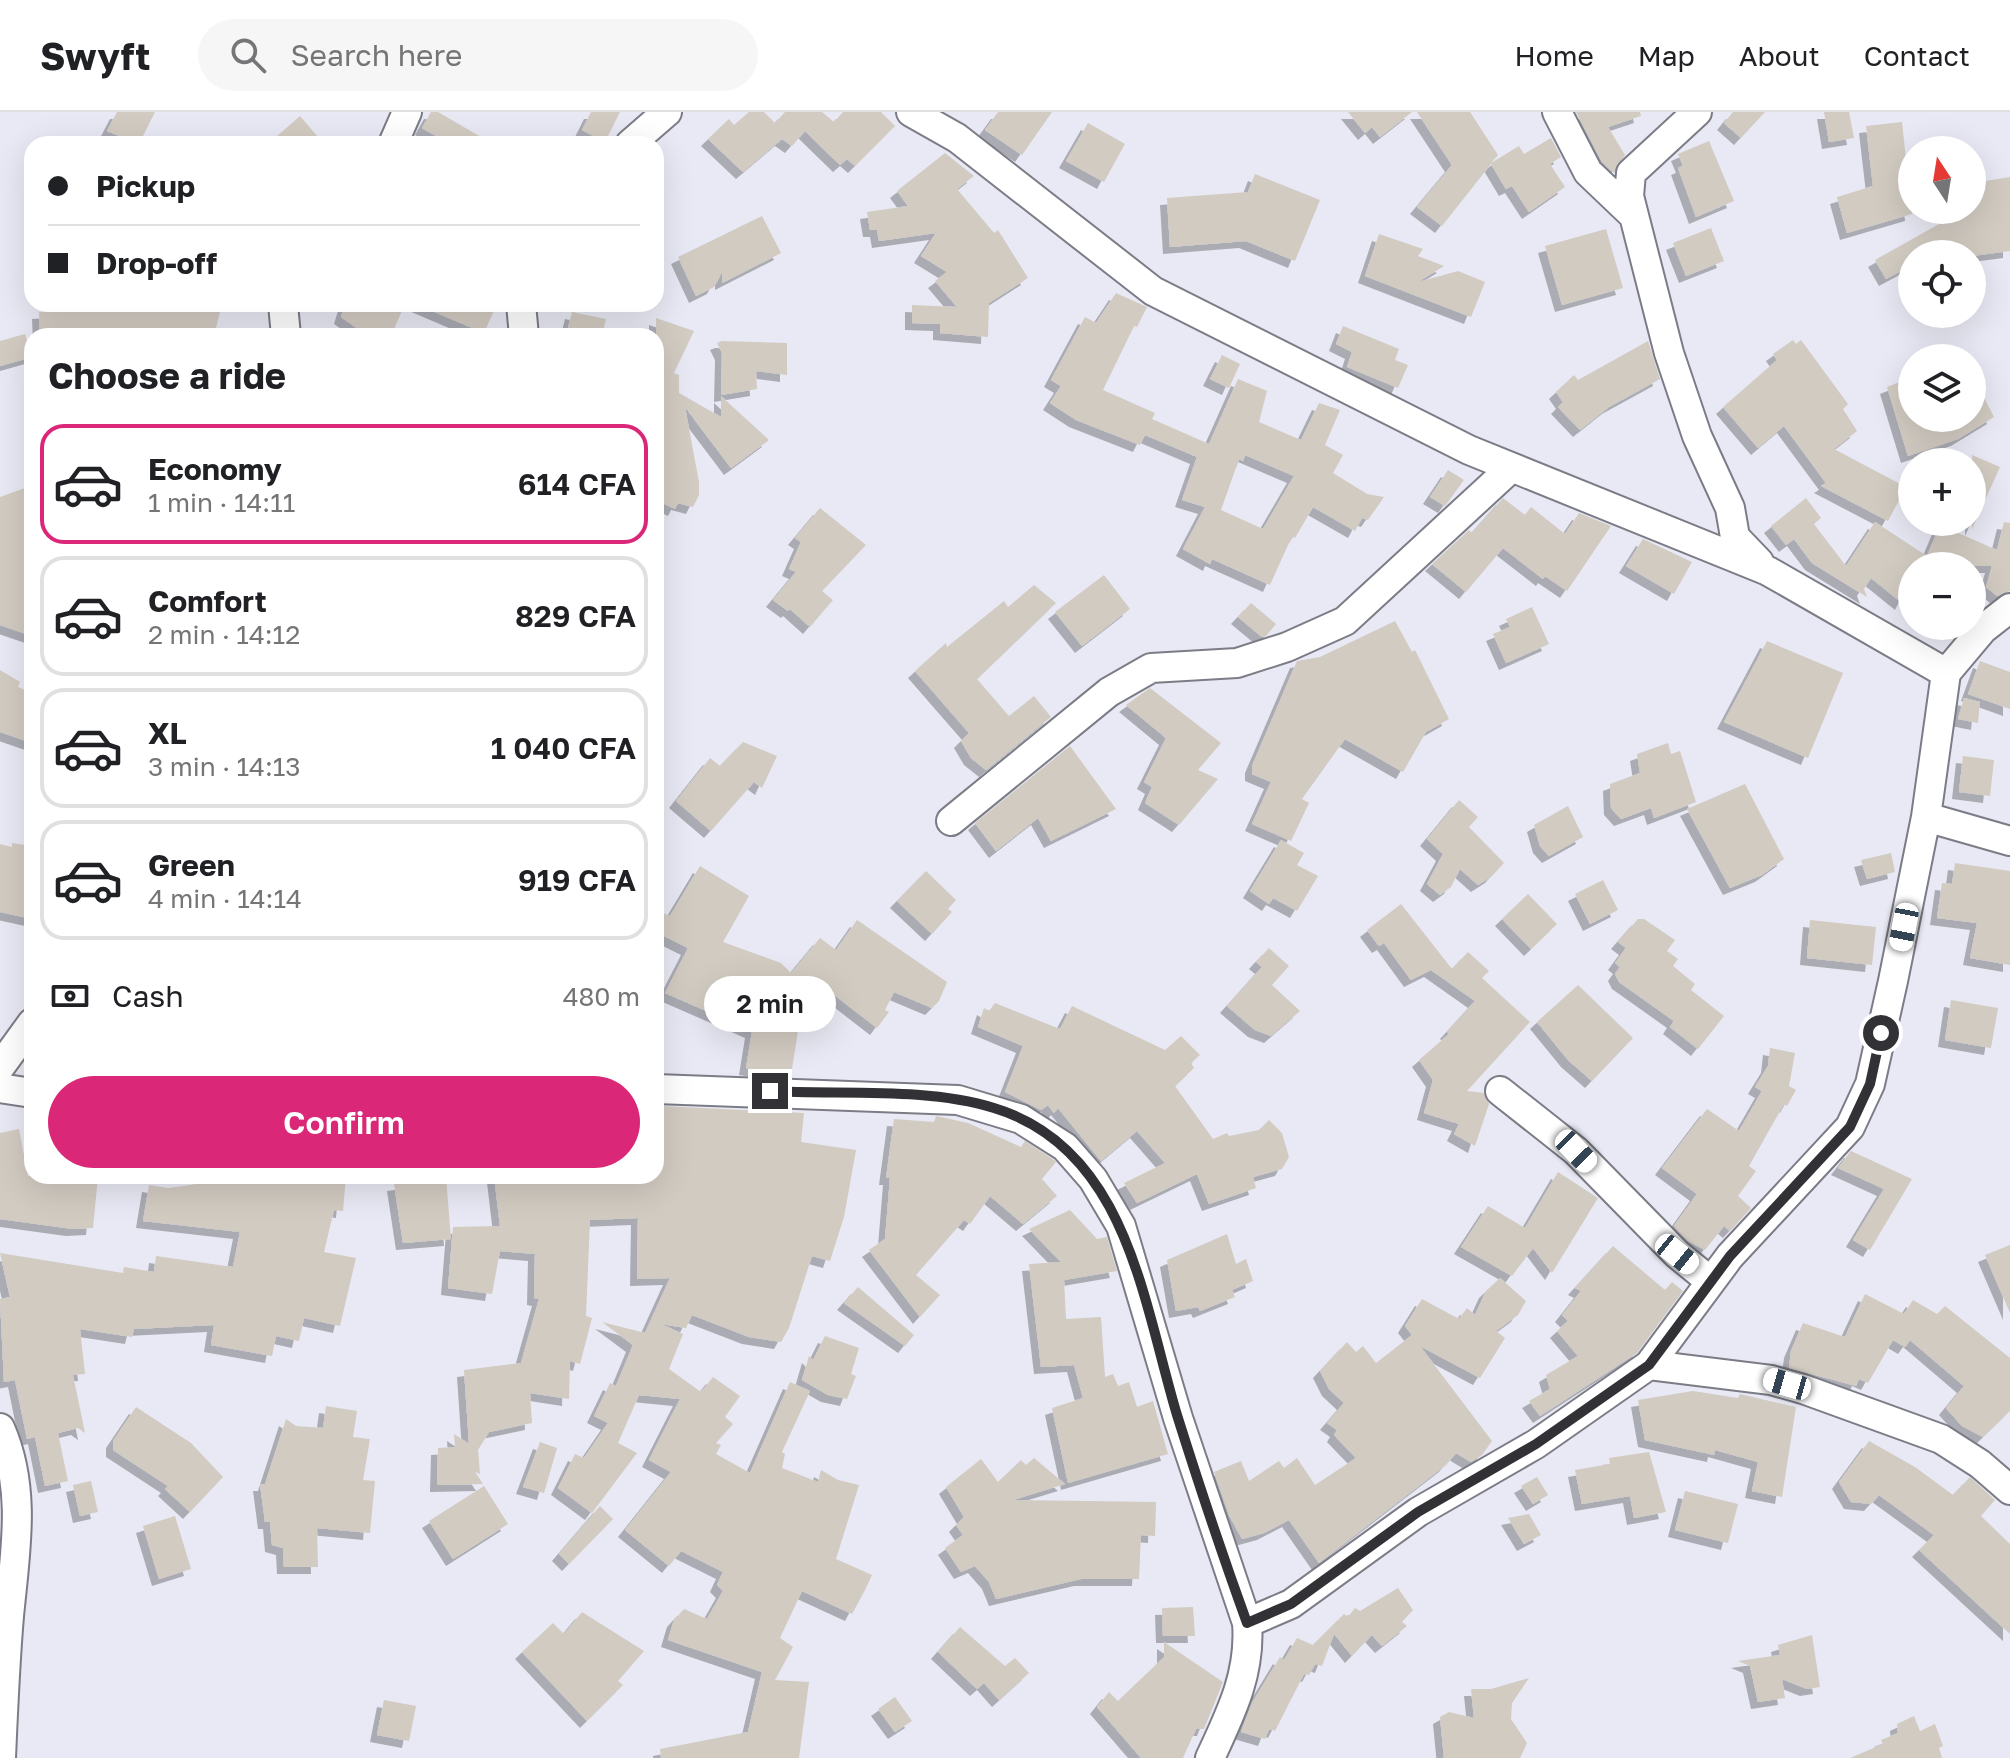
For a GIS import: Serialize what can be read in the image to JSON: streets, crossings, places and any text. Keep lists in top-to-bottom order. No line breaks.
{"north":"top","page":{"header":"Swyft","search":"Search here","nav":["Home","Map","About","Contact"],"map_buttons":["+","−"],"banner":["Pickup","Drop-off"],"heading":"Choose a ride","list":[{"name":"Economy","note":"1 min · 14:11","value":"614 CFA"},{"name":"Comfort","note":"2 min · 14:12","value":"829 CFA"},{"name":"XL","note":"3 min · 14:13","value":"1 040 CFA"},{"name":"Green","note":"4 min · 14:14","value":"919 CFA"}],"pay":["Cash","480 m"],"bubble":"2 min","buttons":"Confirm"}}
